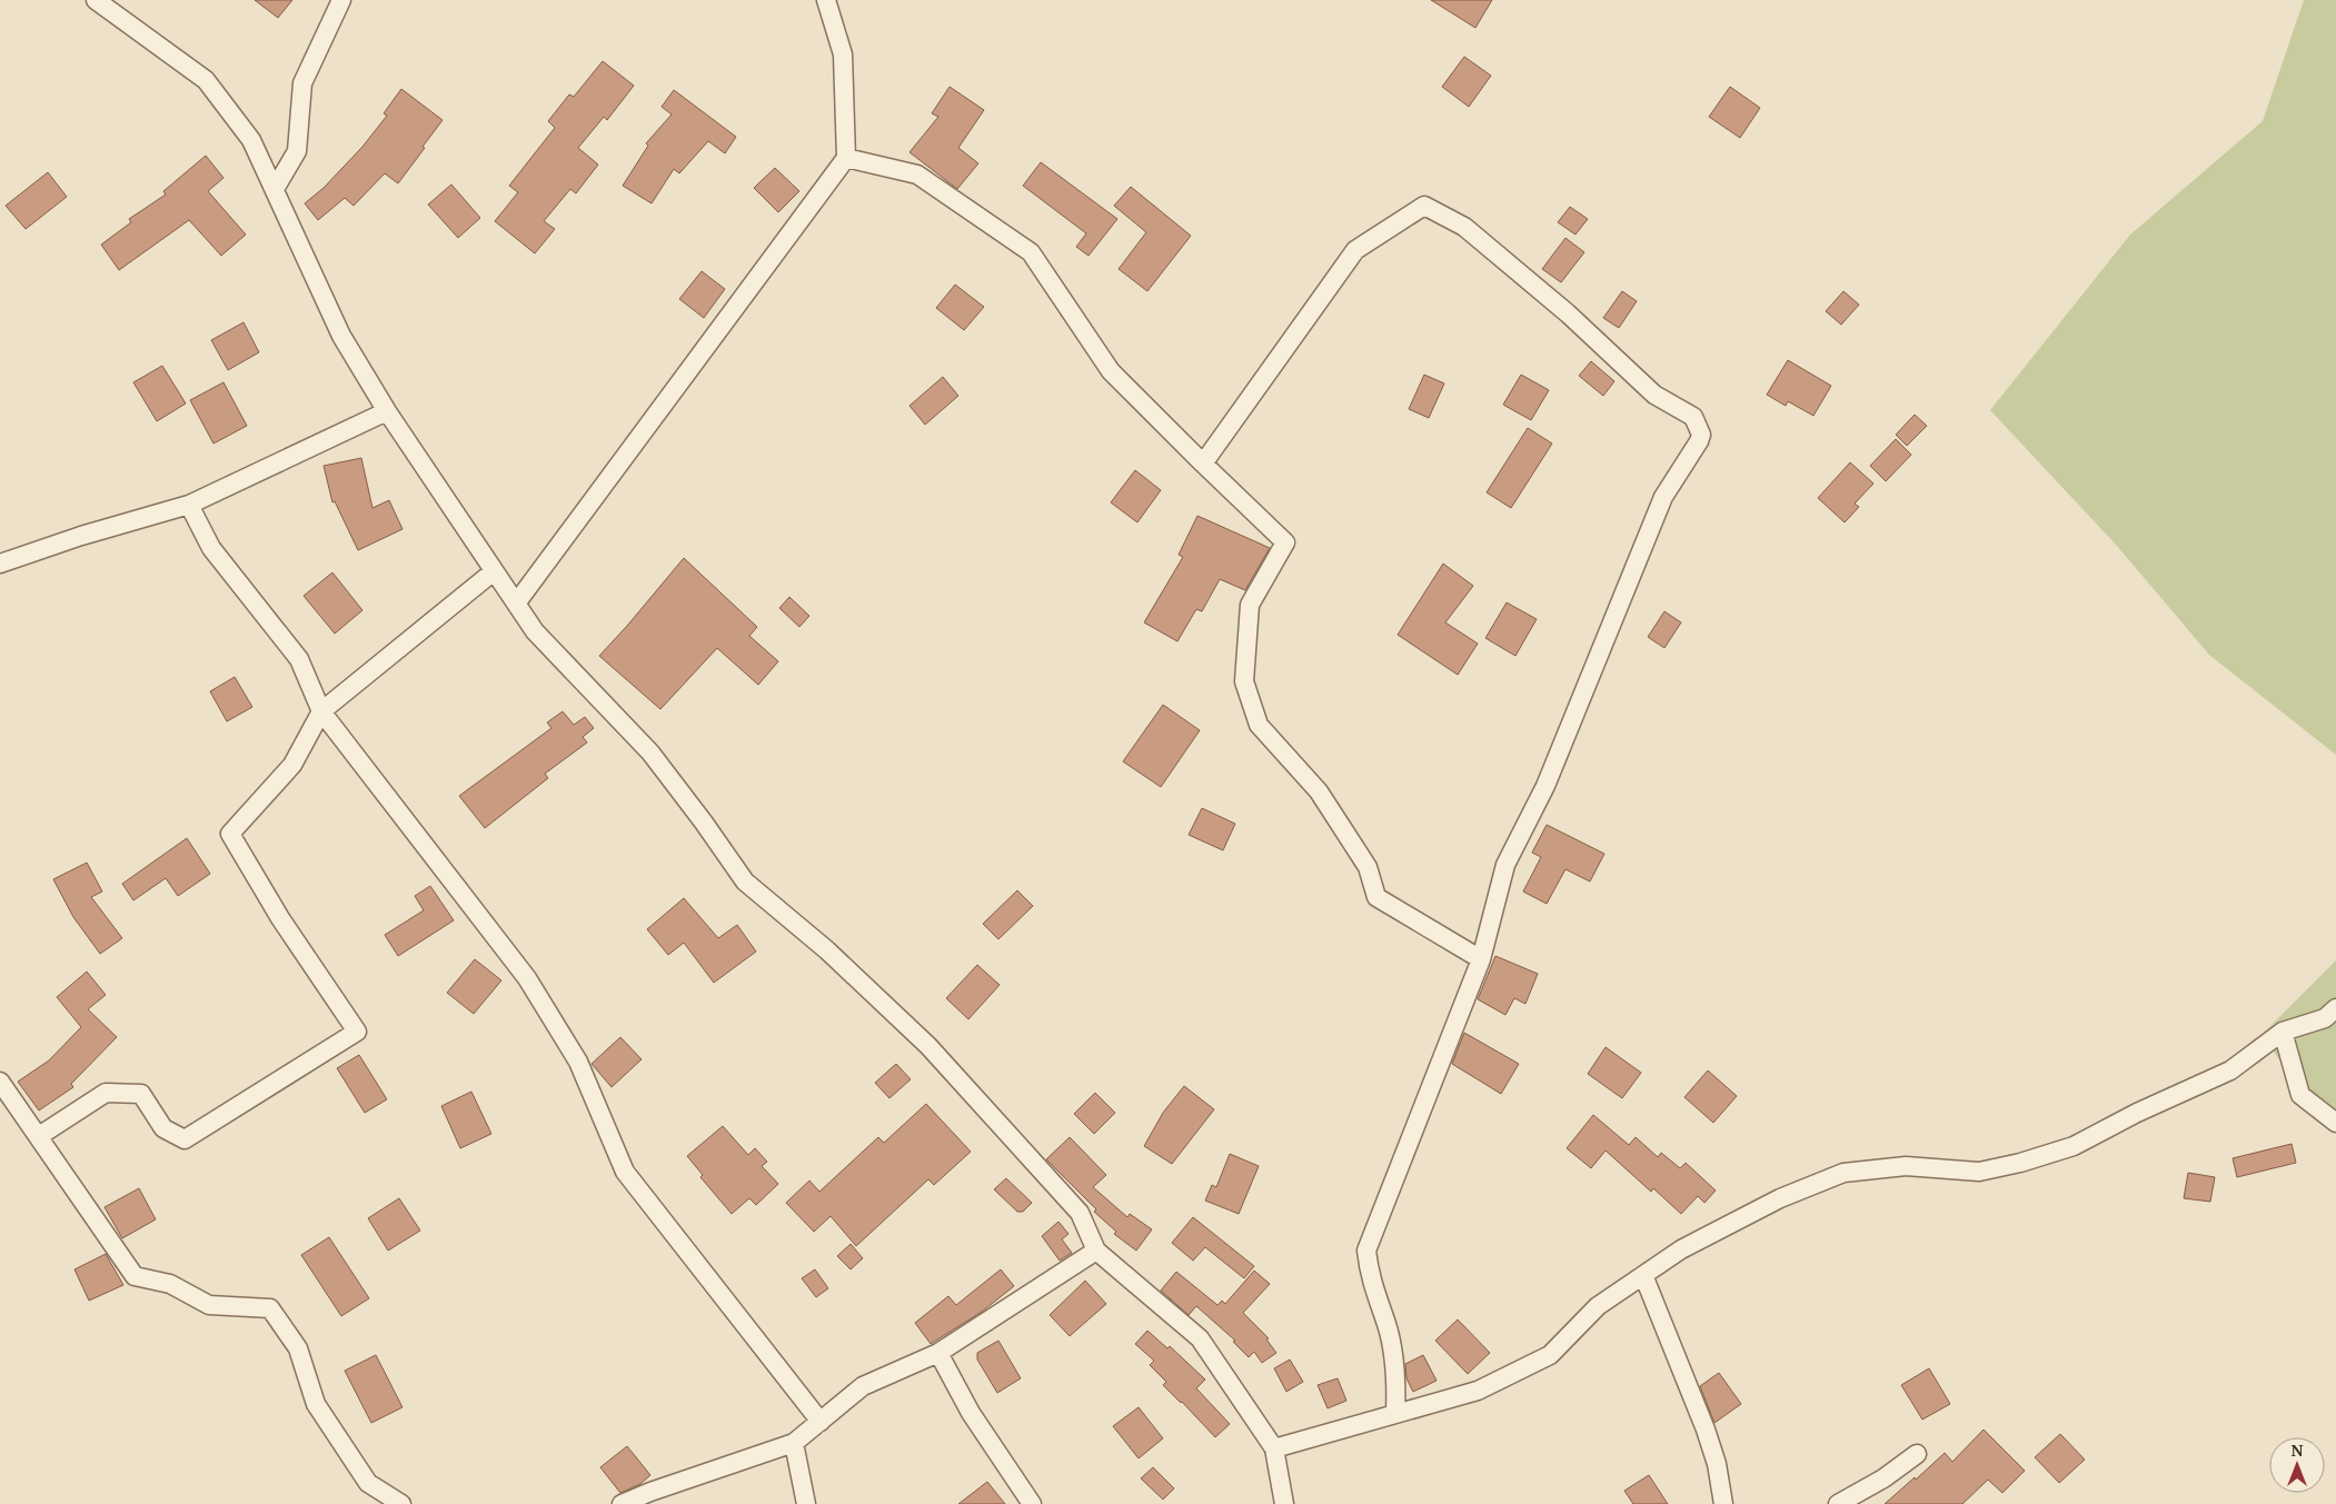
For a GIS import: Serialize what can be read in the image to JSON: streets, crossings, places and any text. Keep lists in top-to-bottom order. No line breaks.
{"north":"top"}
